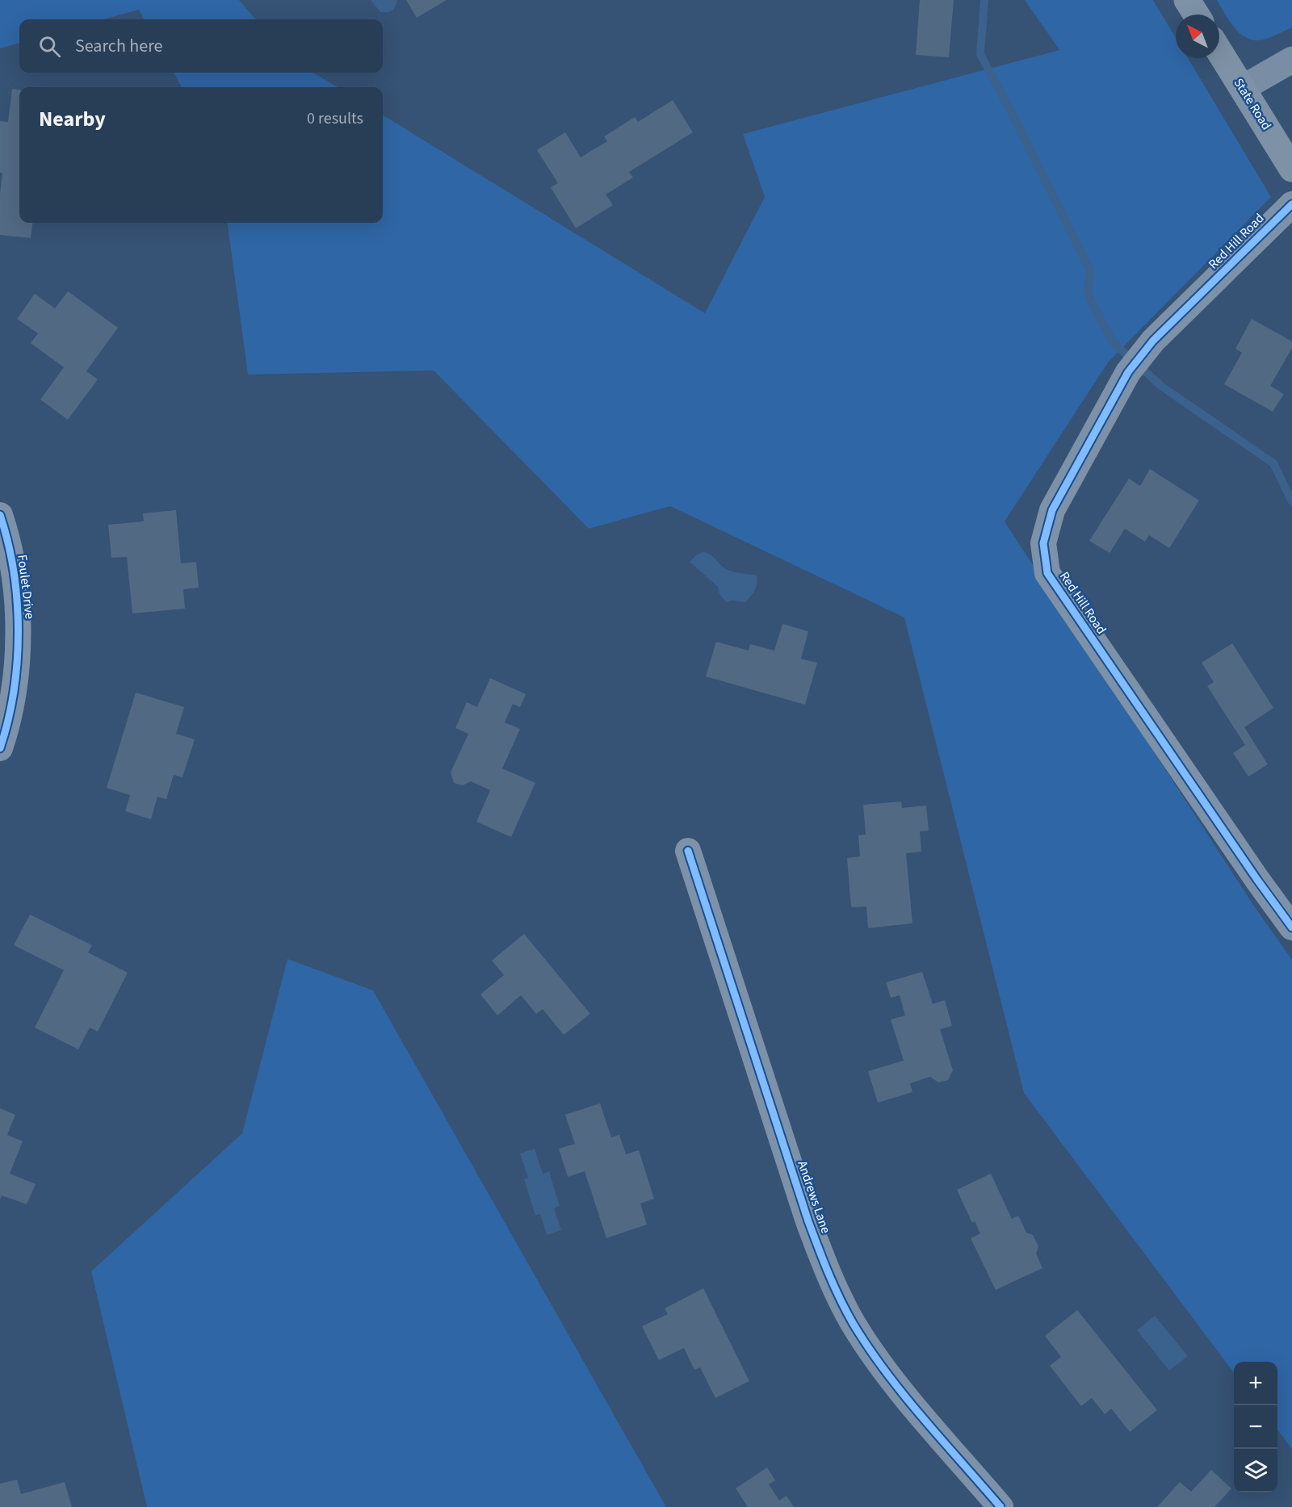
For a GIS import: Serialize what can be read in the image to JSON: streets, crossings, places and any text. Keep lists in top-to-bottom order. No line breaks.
{"streets":{"highway":["State Road"],"street":["Red Hill Road","Foulet Drive","Andrews Lane"]},"north":"top left","page":{"search":"Search here","heading":["Nearby","0 results"],"map_buttons":["+","−"]}}
